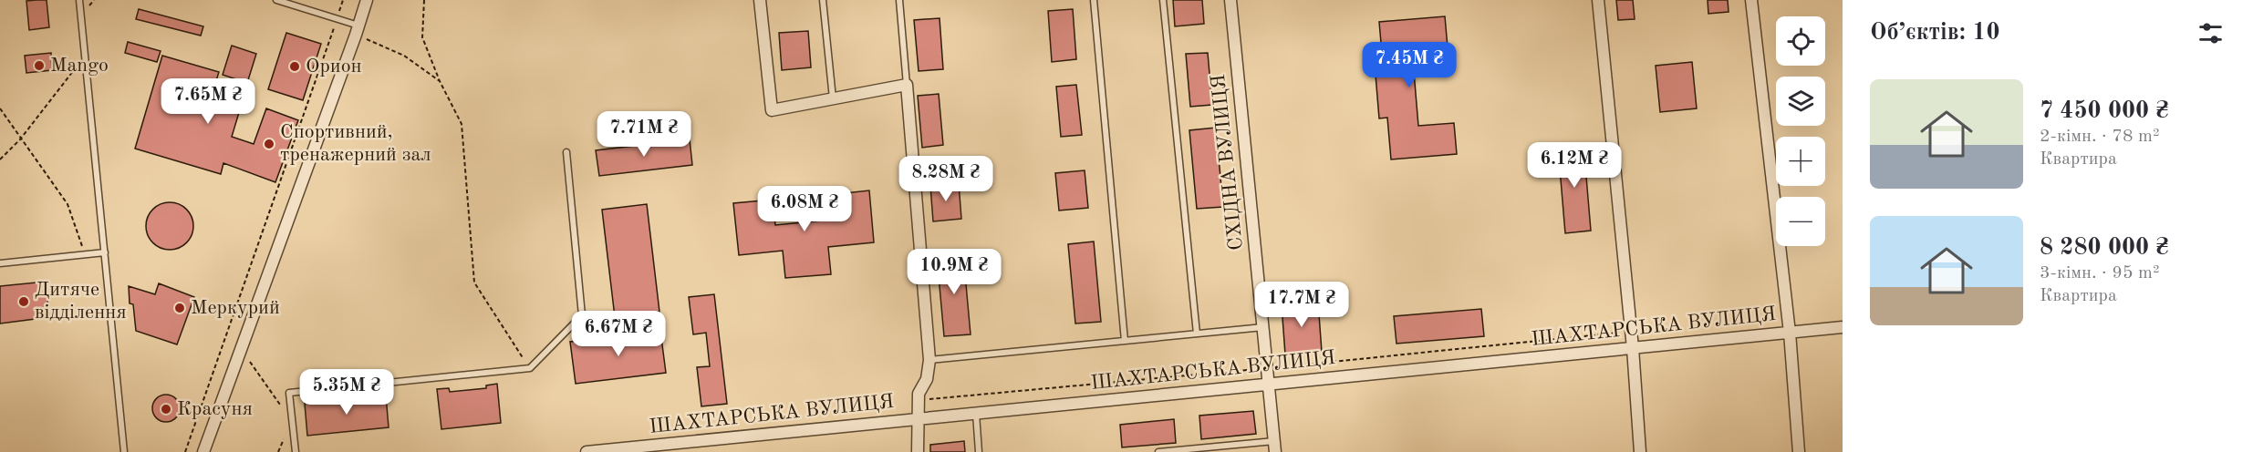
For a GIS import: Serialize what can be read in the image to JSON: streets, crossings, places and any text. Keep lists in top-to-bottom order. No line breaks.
{"streets":{"street":["СХІДНА ВУЛИЦЯ","ШАХТАРСЬКА ВУЛИЦЯ"]},"crossings":[["СХІДНА ВУЛИЦЯ","ШАХТАРСЬКА ВУЛИЦЯ"]],"places":["Mango","Орион","Спортивний, тренажерний зал","Дитяче відділення","Меркурий","Красуня"],"page":{"heading":"Об’єктів: 10","map_buttons":["+","−"],"price":["7.45M ₴","7.65M ₴","7.71M ₴","6.12M ₴","8.28M ₴","6.08M ₴","10.9M ₴","17.7M ₴","6.67M ₴","5.35M ₴"],"list":[{"name":"7 450 000 ₴","note":"2-кімн. · 78 m² · Квартира"},{"name":"8 280 000 ₴","note":"3-кімн. · 95 m² · Квартира"}]}}
